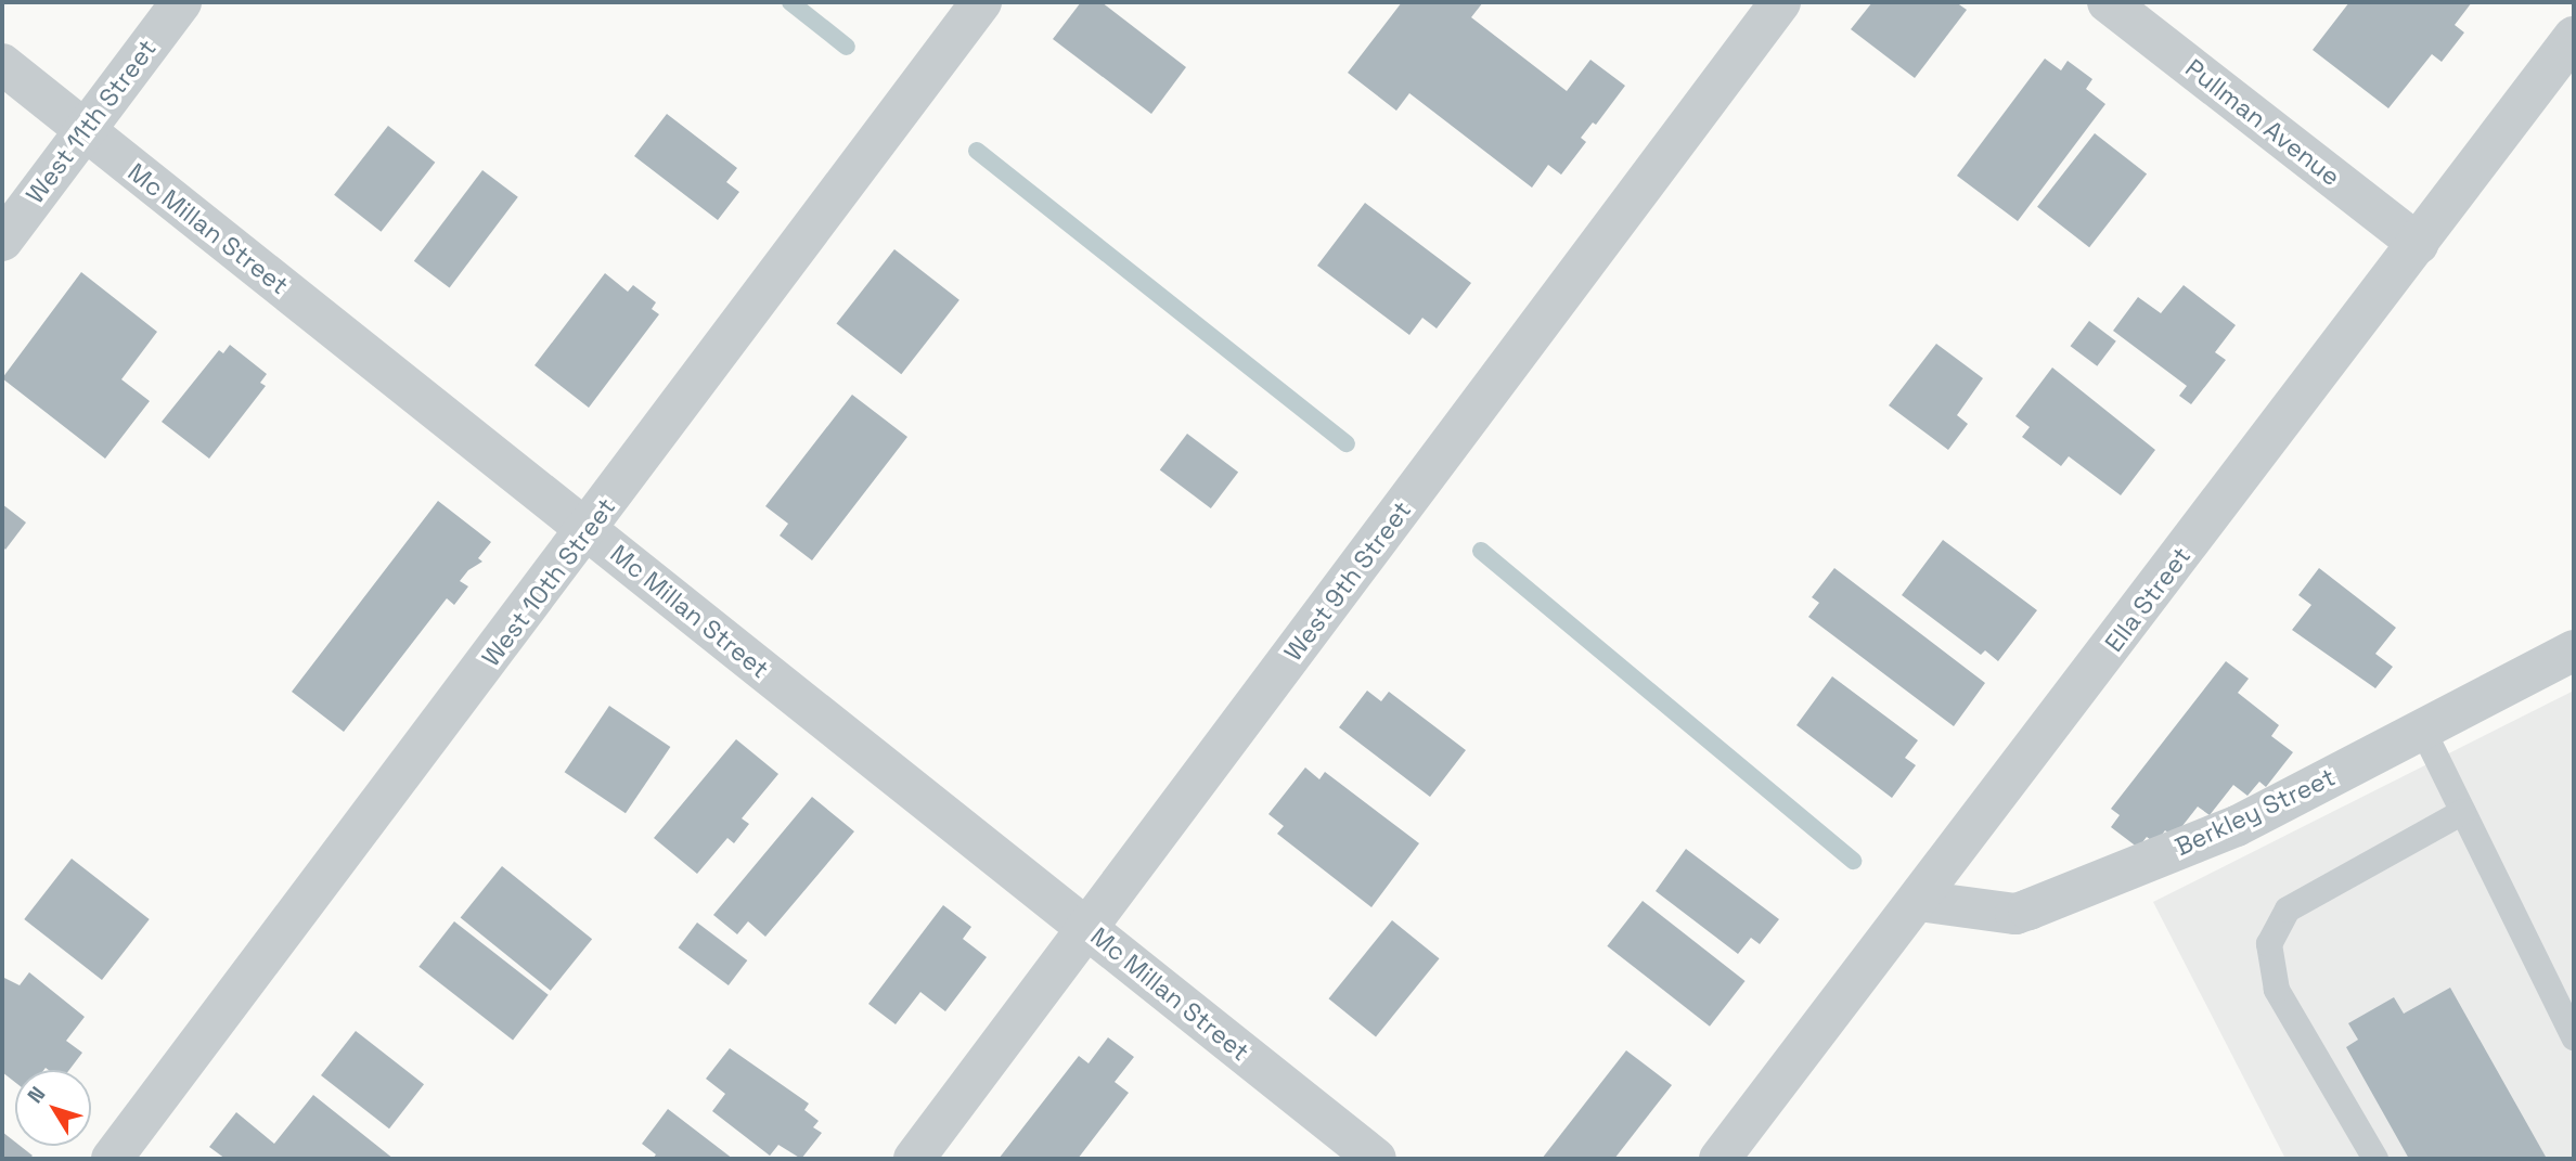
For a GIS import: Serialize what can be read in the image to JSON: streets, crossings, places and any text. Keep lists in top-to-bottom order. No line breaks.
{"streets":{"street":["West 11th Street","Pullman Avenue","Mc Millan Street","West 9th Street","West 10th Street","Ella Street","Berkley Street"]},"crossings":[["West 11th Street","Mc Millan Street"],["Pullman Avenue","Ella Street"],["Mc Millan Street","West 9th Street"],["Mc Millan Street","West 10th Street"],["Ella Street","Berkley Street"]],"north":"top left"}
